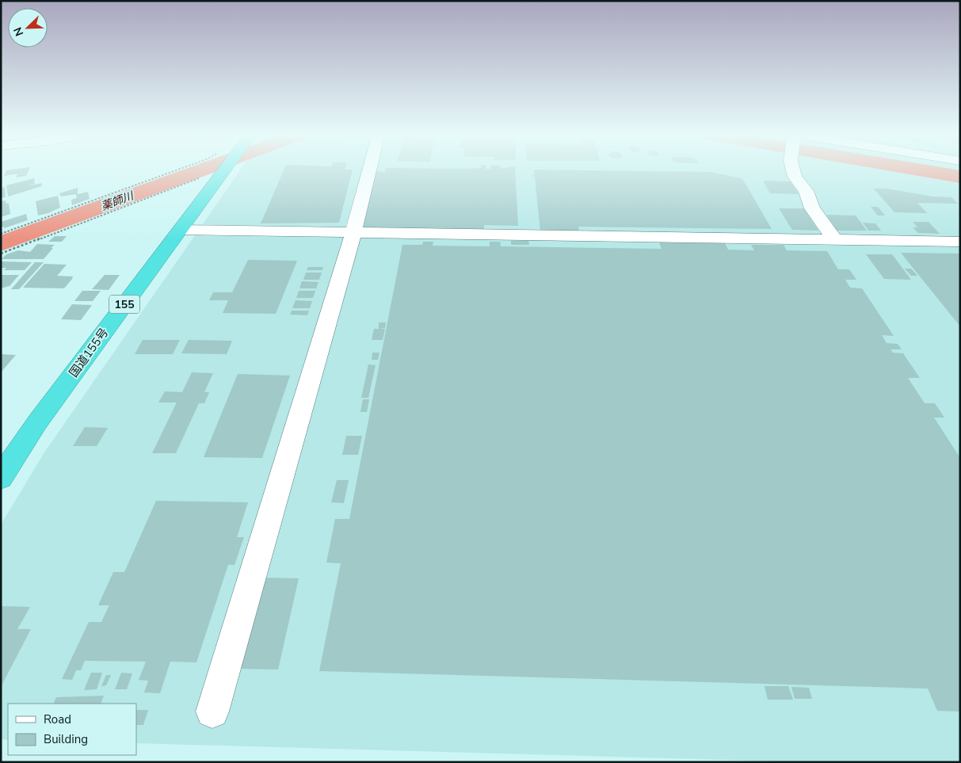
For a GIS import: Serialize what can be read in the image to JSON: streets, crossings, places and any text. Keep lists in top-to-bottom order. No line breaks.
{"streets":{"highway":["155","国道155号"]},"water":["薬師川"],"legend":["Road","Building"],"north":"bottom left"}
